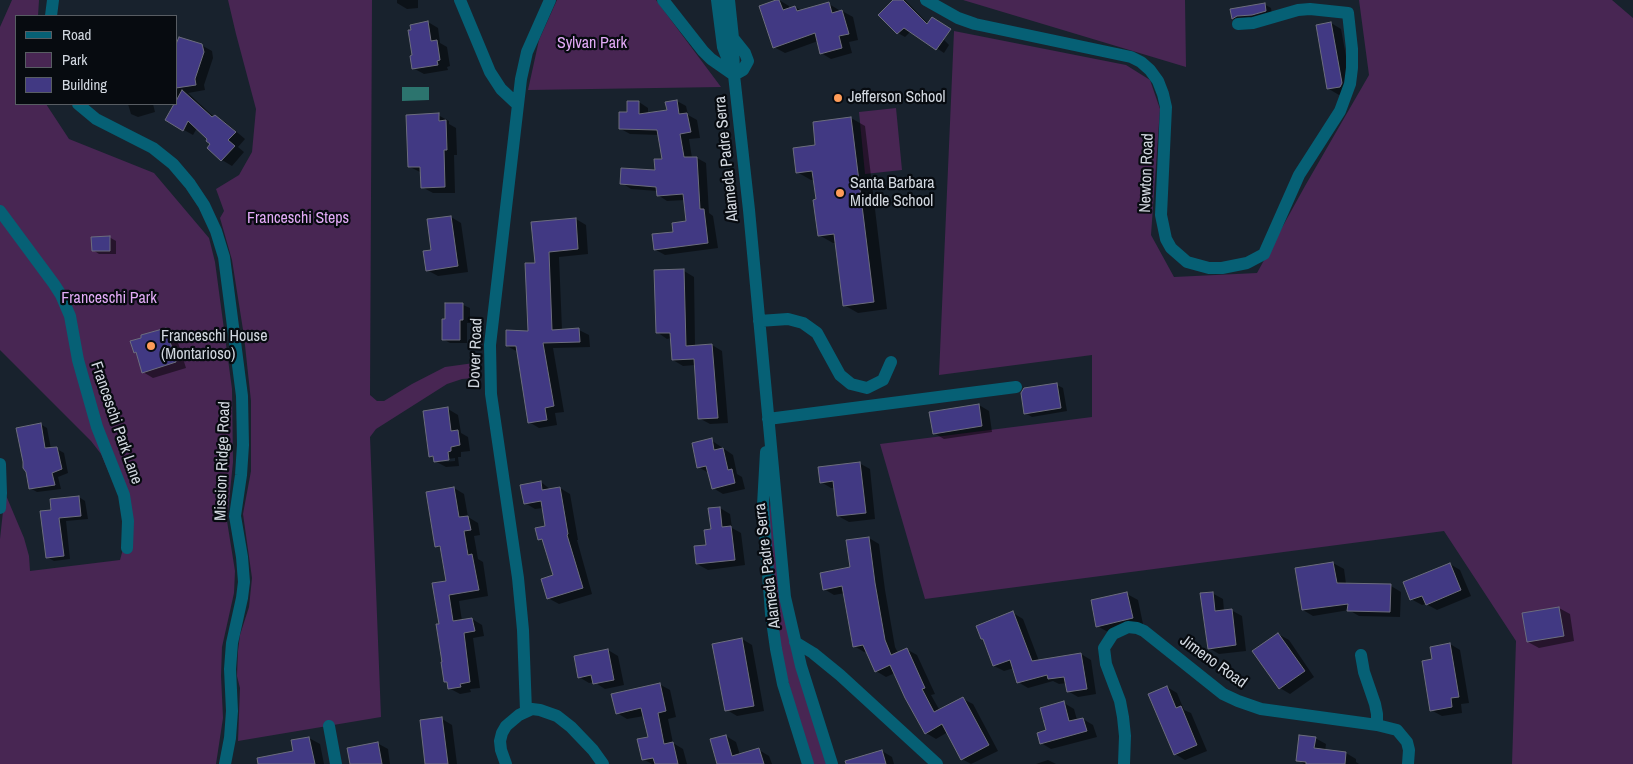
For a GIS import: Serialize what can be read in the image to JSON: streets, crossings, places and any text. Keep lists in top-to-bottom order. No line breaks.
{"streets":{"street":["Alameda Padre Serra","Newton Road","Dover Road","Franceschi Park Lane","Mission Ridge Road","Jimeno Road"]},"parks":["Sylvan Park","Franceschi Steps","Franceschi Park"],"places":["Jefferson School","Santa Barbara Middle School","Franceschi House (Montarioso)"],"legend":["Road","Park","Building"]}
